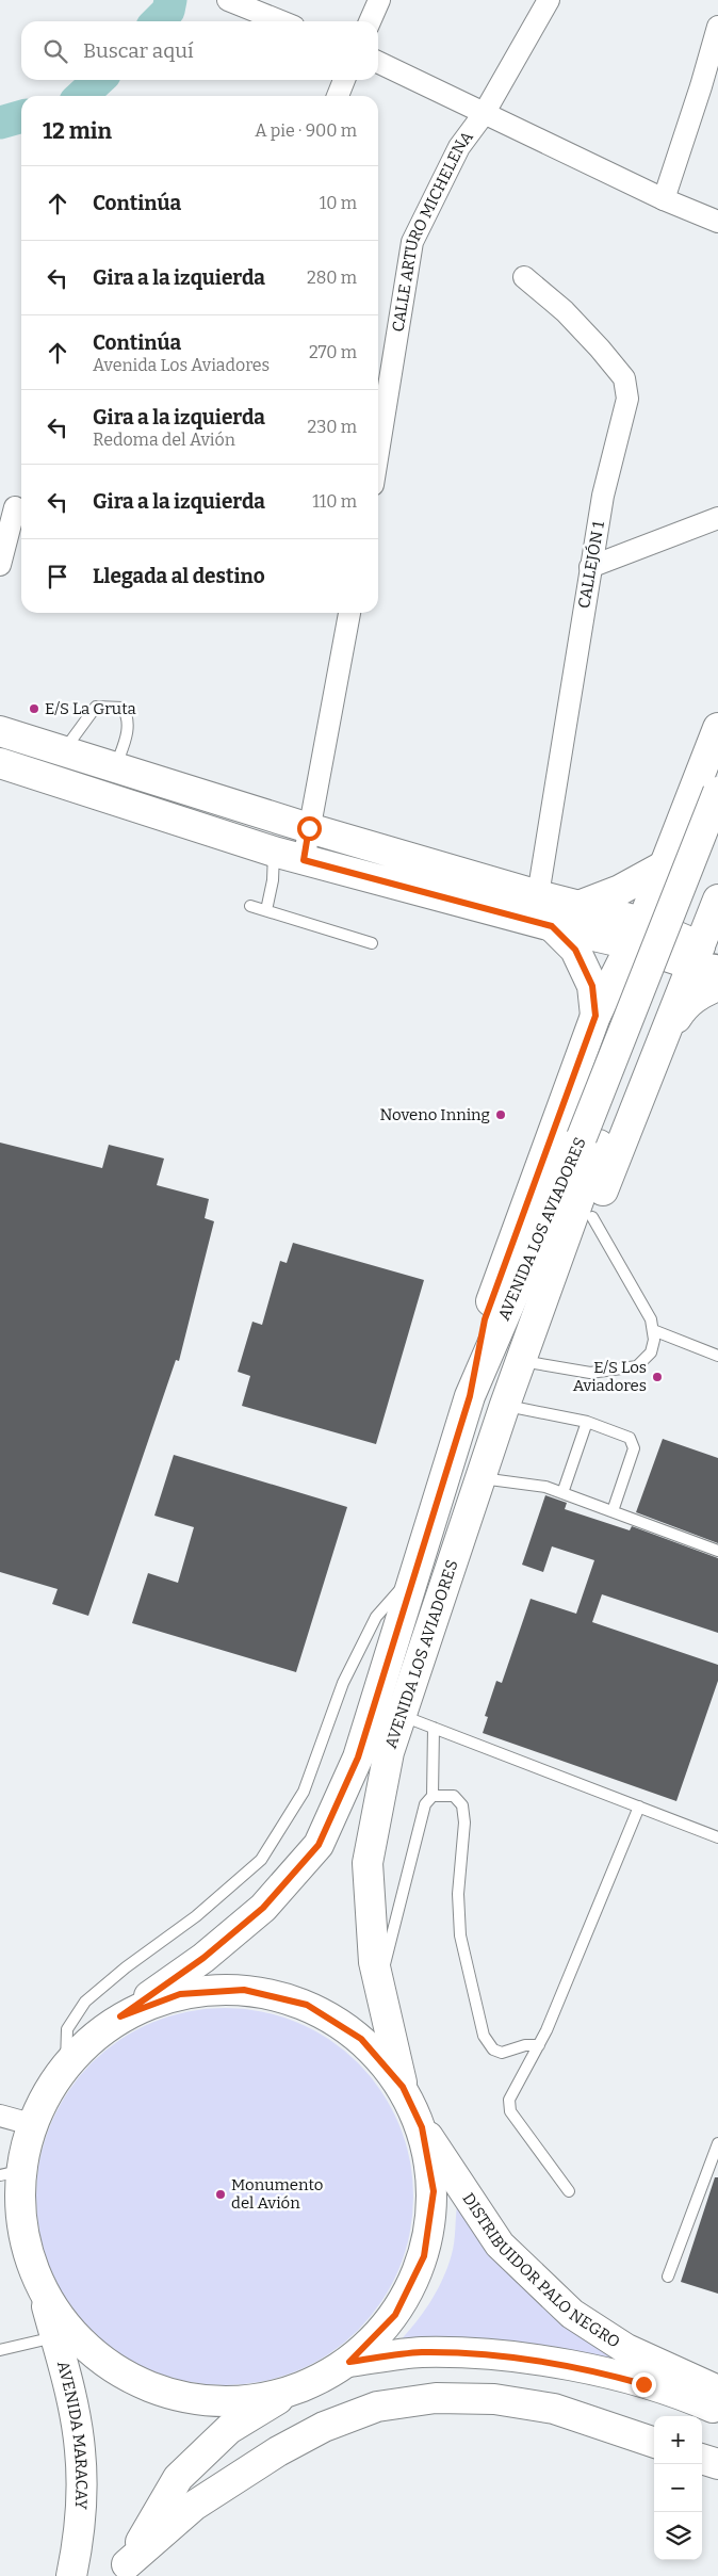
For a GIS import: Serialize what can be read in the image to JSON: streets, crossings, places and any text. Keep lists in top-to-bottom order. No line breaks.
{"streets":{"main road":["AVENIDA LOS AVIADORES","DISTRIBUIDOR PALO NEGRO","AVENIDA MARACAY"],"street":["CALLE ARTURO MICHELENA","CALLEJÓN 1"]},"places":["E/S La Gruta","Noveno Inning","E/S Los Aviadores","Monumento del Avión"],"page":{"search":"Buscar aquí","heading":["12 min","A pie · 900 m"],"list":[["Continúa","10 m"],["Gira a la izquierda","280 m"],["Continúa","Avenida Los Aviadores","270 m"],["Gira a la izquierda","Redoma del Avión","230 m"],["Gira a la izquierda","110 m"],"Llegada al destino"],"map_buttons":["+","−"]}}
